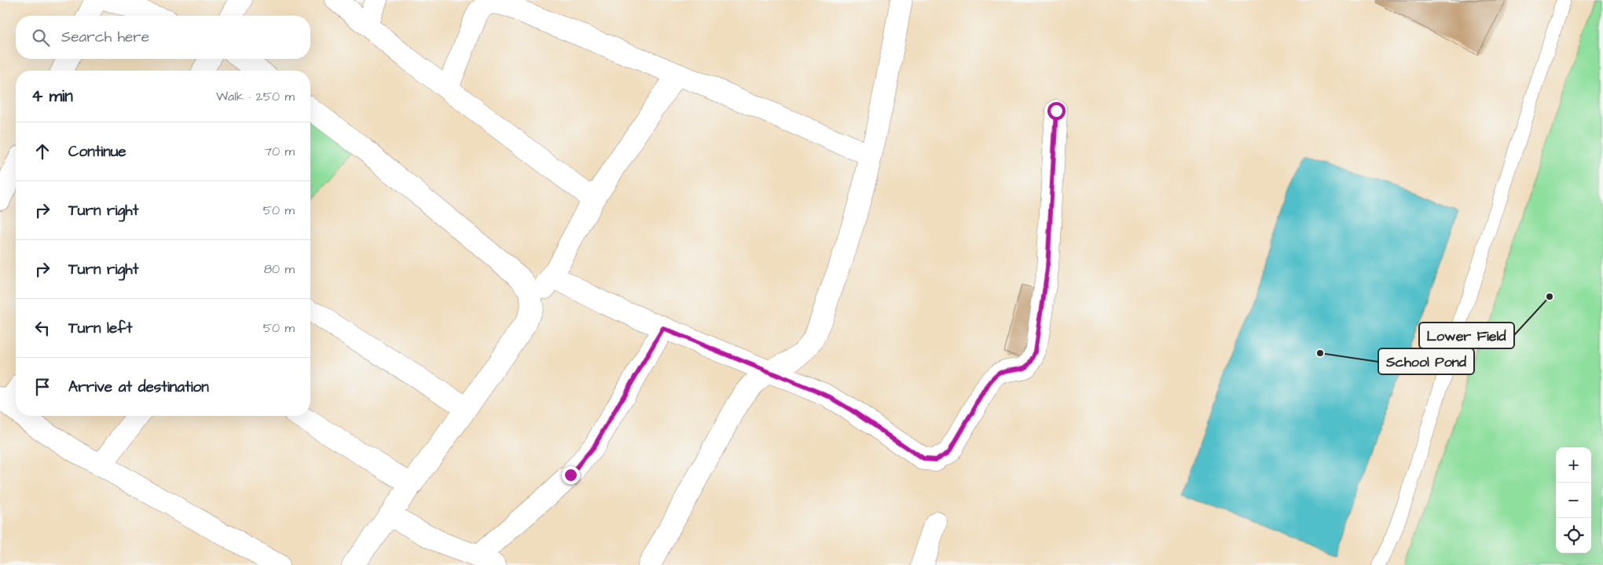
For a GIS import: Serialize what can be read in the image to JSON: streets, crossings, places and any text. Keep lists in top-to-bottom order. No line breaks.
{"places":["Lower Field","School Pond"],"page":{"search":"Search here","heading":["4 min","Walk · 250 m"],"list":[["Continue","70 m"],["Turn right","50 m"],["Turn right","80 m"],["Turn left","50 m"],"Arrive at destination"],"map_buttons":["+","−"]}}
